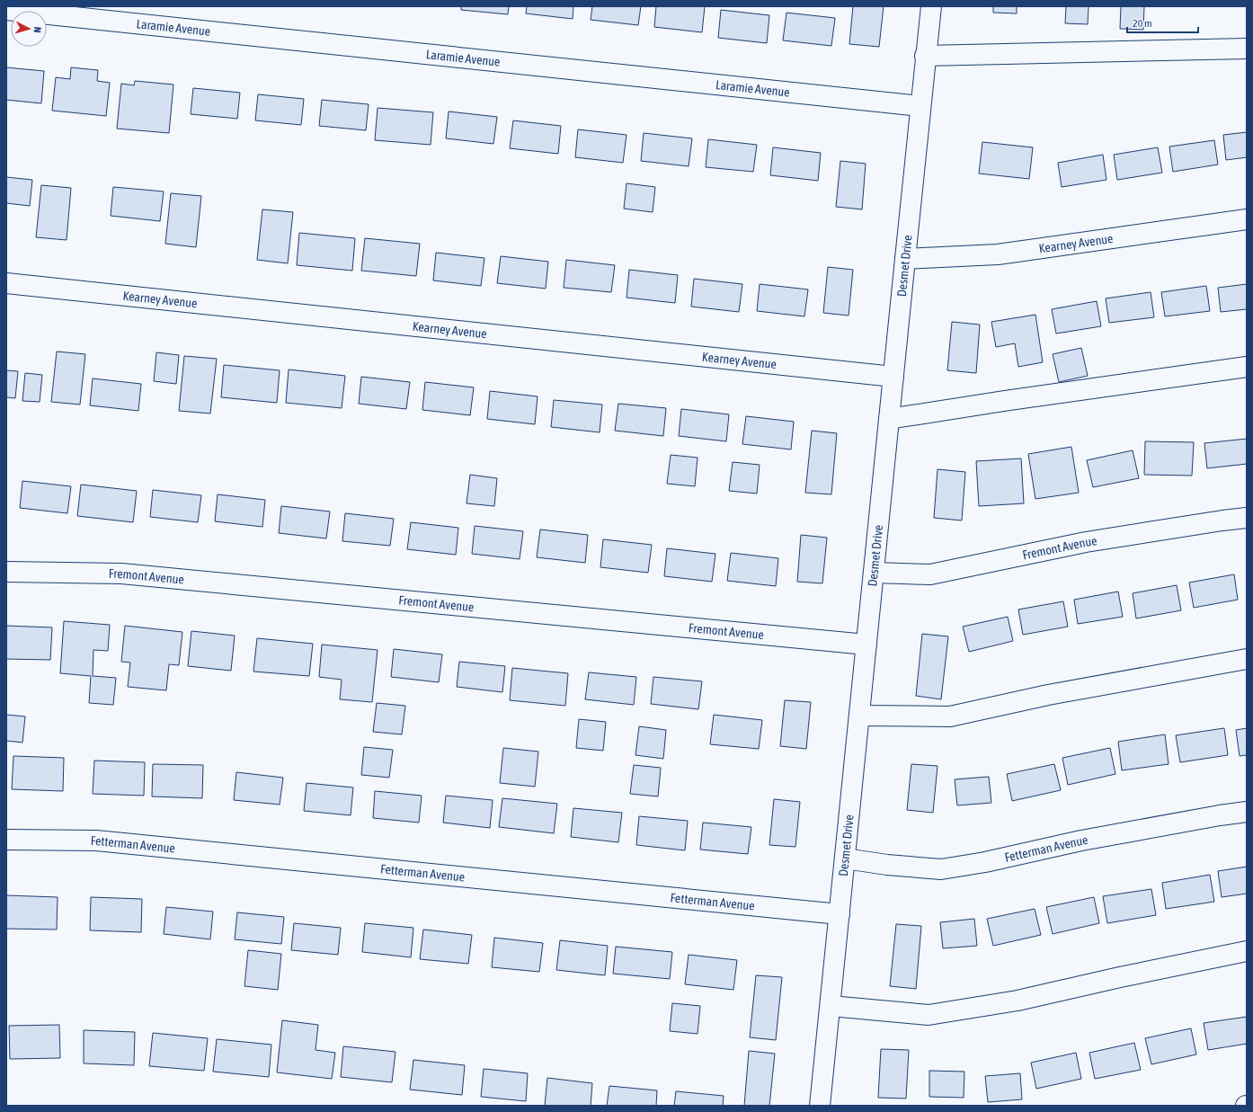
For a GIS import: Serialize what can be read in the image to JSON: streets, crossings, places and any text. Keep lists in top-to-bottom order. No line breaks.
{"streets":{"street":["Laramie Avenue","Kearney Avenue","Desmet Drive","Fremont Avenue","Fetterman Avenue"]},"crossings":[["Laramie Avenue","Desmet Drive"],["Kearney Avenue","Desmet Drive"],["Desmet Drive","Fremont Avenue"],["Desmet Drive","Fetterman Avenue"]],"scale_bar":"20 m","north":"right"}
